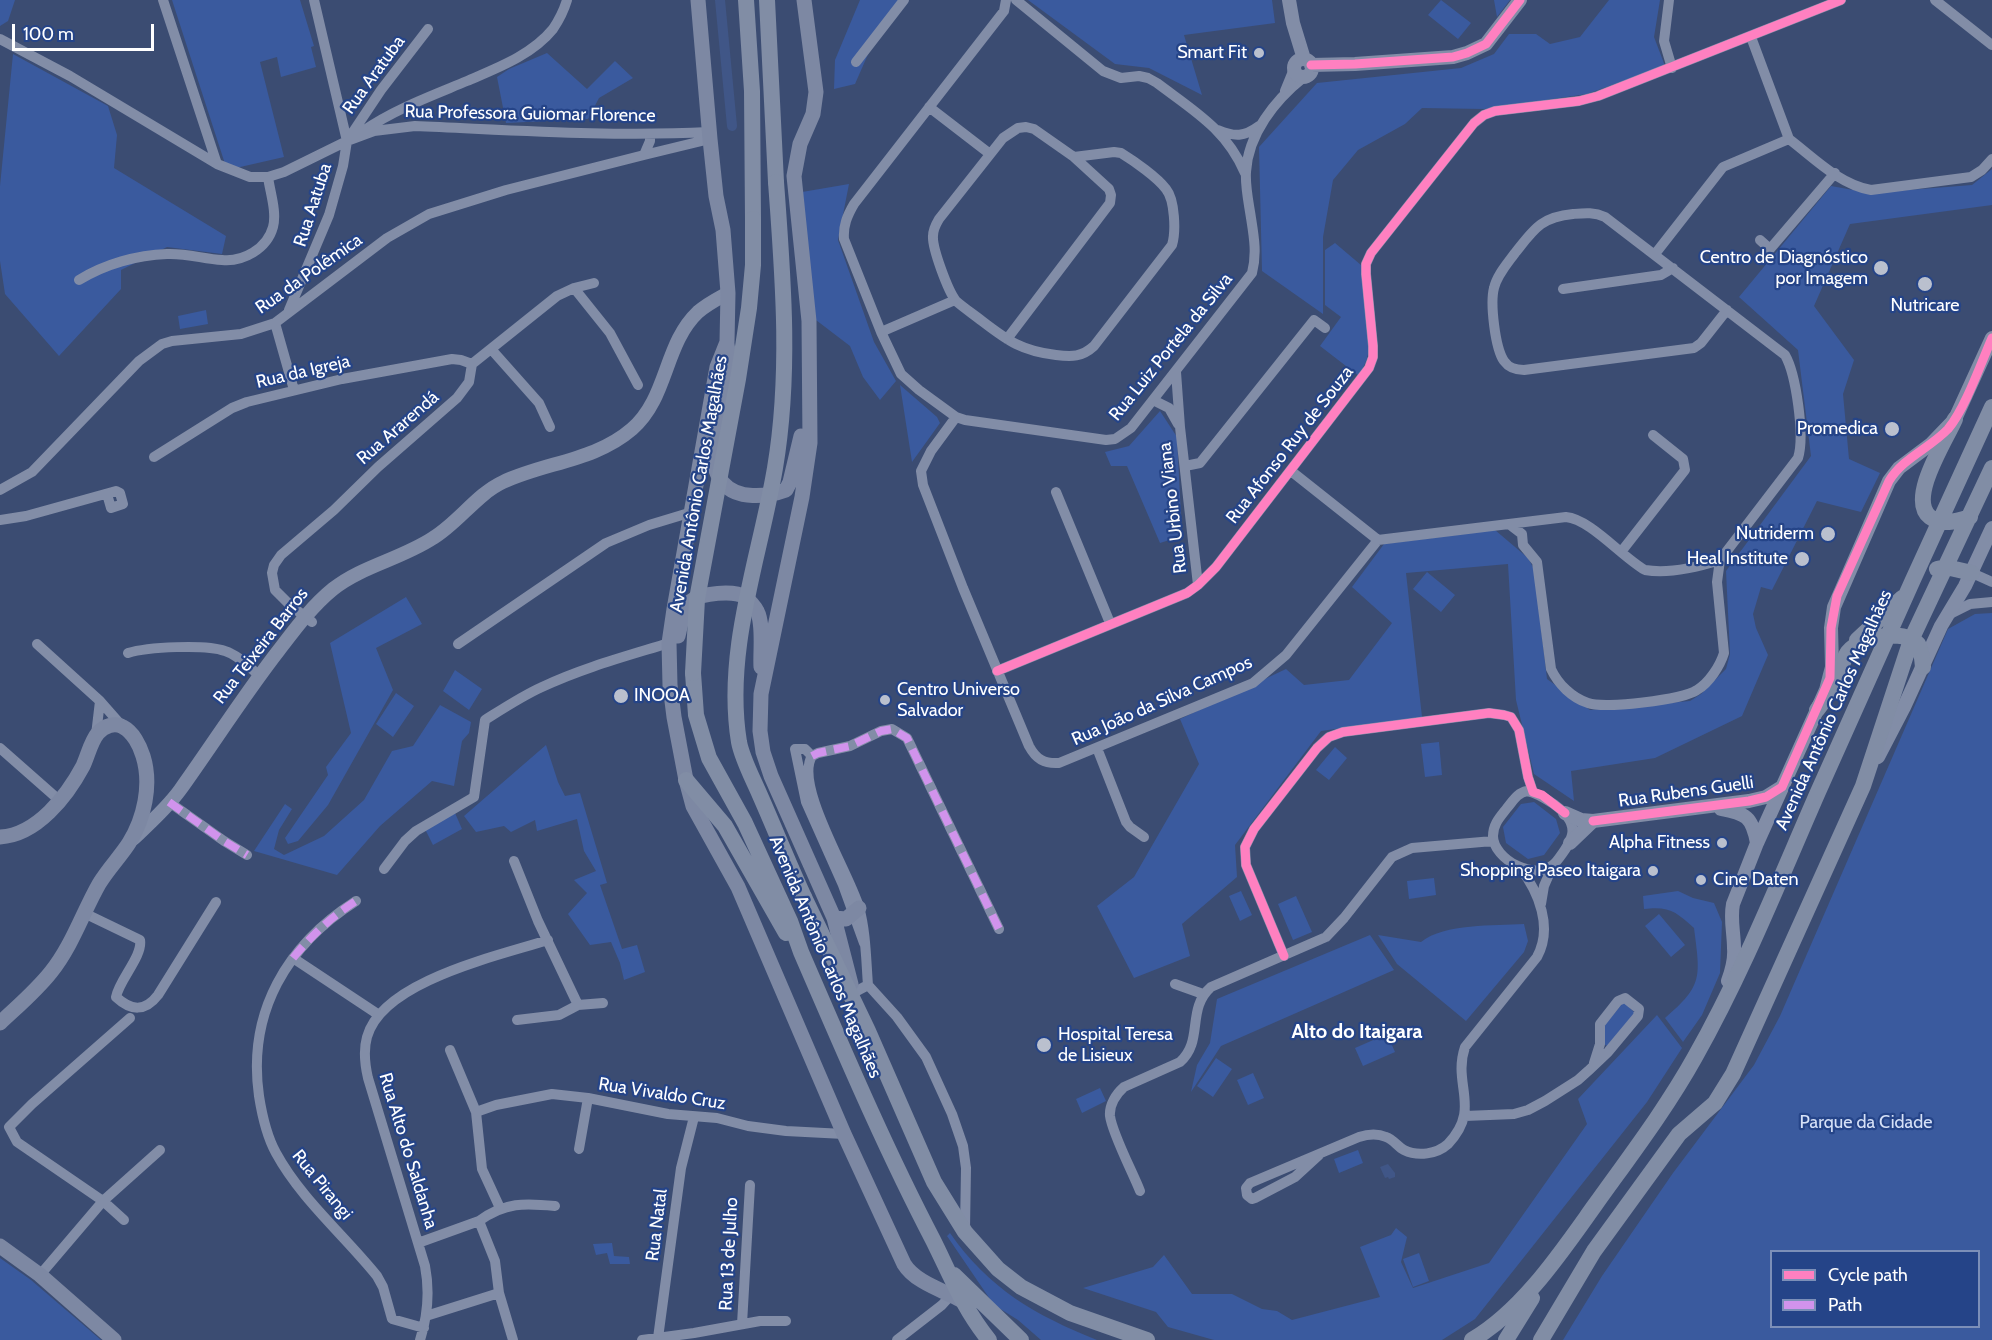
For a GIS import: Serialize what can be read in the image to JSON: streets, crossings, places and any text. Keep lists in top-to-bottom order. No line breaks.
{"streets":{"main road":["Avenida Antônio Carlos Magalhães","Rua Teixeira Barros"],"street":["Rua Aratuba","Rua Professora Guiomar Florence","Rua Aatuba","Rua da Polêmica","Rua Luiz Portela da Silva","Rua da Igreja","Rua Ararendá","Rua Afonso Ruy de Souza","Rua Urbino Viana","Rua João da Silva Campos","Rua Rubens Guelli","Rua Vivaldo Cruz","Rua Alto do Saldanha","Rua Pirangi","Rua Natal","Rua 13 de Julho"]},"crossings":[["Rua Aratuba","Rua Professora Guiomar Florence"],["Rua Aratuba","Rua Aatuba"],["Rua Professora Guiomar Florence","Rua Aatuba"],["Rua Professora Guiomar Florence","Rua da Polêmica"],["Rua Professora Guiomar Florence","Avenida Antônio Carlos Magalhães"],["Rua Aatuba","Rua da Polêmica"],["Rua da Polêmica","Avenida Antônio Carlos Magalhães"],["Rua Luiz Portela da Silva","Rua Urbino Viana"],["Rua Luiz Portela da Silva","Rua João da Silva Campos"],["Rua da Igreja","Rua Ararendá"],["Rua Ararendá","Rua Teixeira Barros"],["Rua Afonso Ruy de Souza","Rua Urbino Viana"],["Rua Afonso Ruy de Souza","Rua João da Silva Campos"],["Avenida Antônio Carlos Magalhães","Rua Teixeira Barros"],["Avenida Antônio Carlos Magalhães","Rua Rubens Guelli"],["Avenida Antônio Carlos Magalhães","Rua Vivaldo Cruz"],["Rua Vivaldo Cruz","Rua Natal"],["Rua Alto do Saldanha","Rua Pirangi"],["Rua Natal","Rua 13 de Julho"]],"districts":["Alto do Itaigara"],"parks":["Parque da Cidade"],"places":["Smart Fit","Centro de Diagnóstico por Imagem","Nutricare","Promedica","Nutriderm","Heal Institute","INOOA","Centro Universo Salvador","Alpha Fitness","Shopping Paseo Itaigara","Cine Daten","Hospital Teresa de Lisieux"],"legend":["Cycle path","Path"],"scale_bar":"100 m"}
